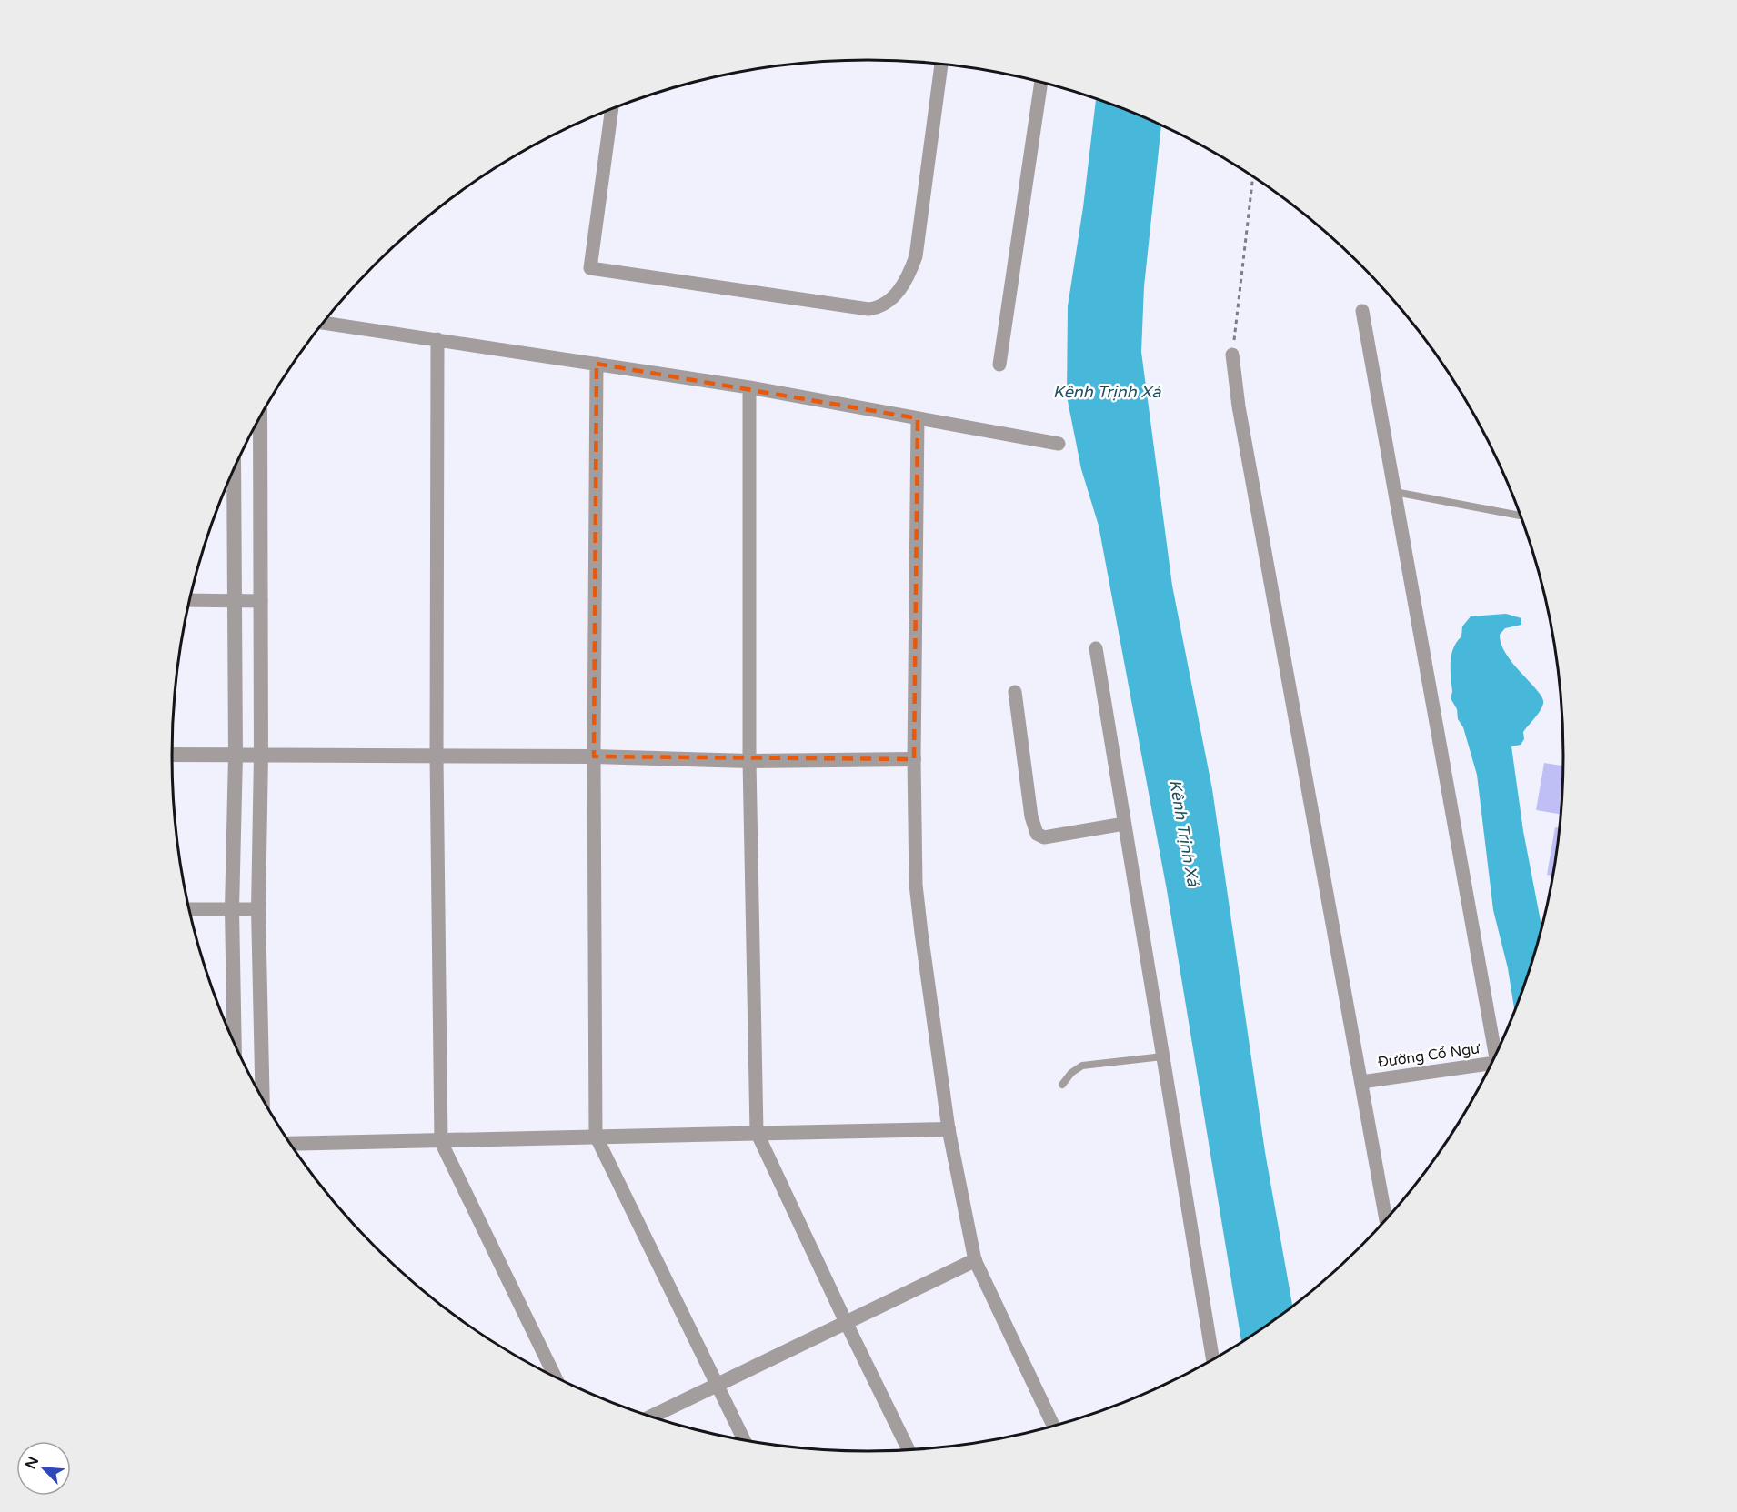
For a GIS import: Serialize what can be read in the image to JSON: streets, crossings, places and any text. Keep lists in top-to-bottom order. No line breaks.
{"streets":{"street":["Đường Cổ Ngư"]},"water":["Kênh Trịnh Xá"],"north":"top left"}
